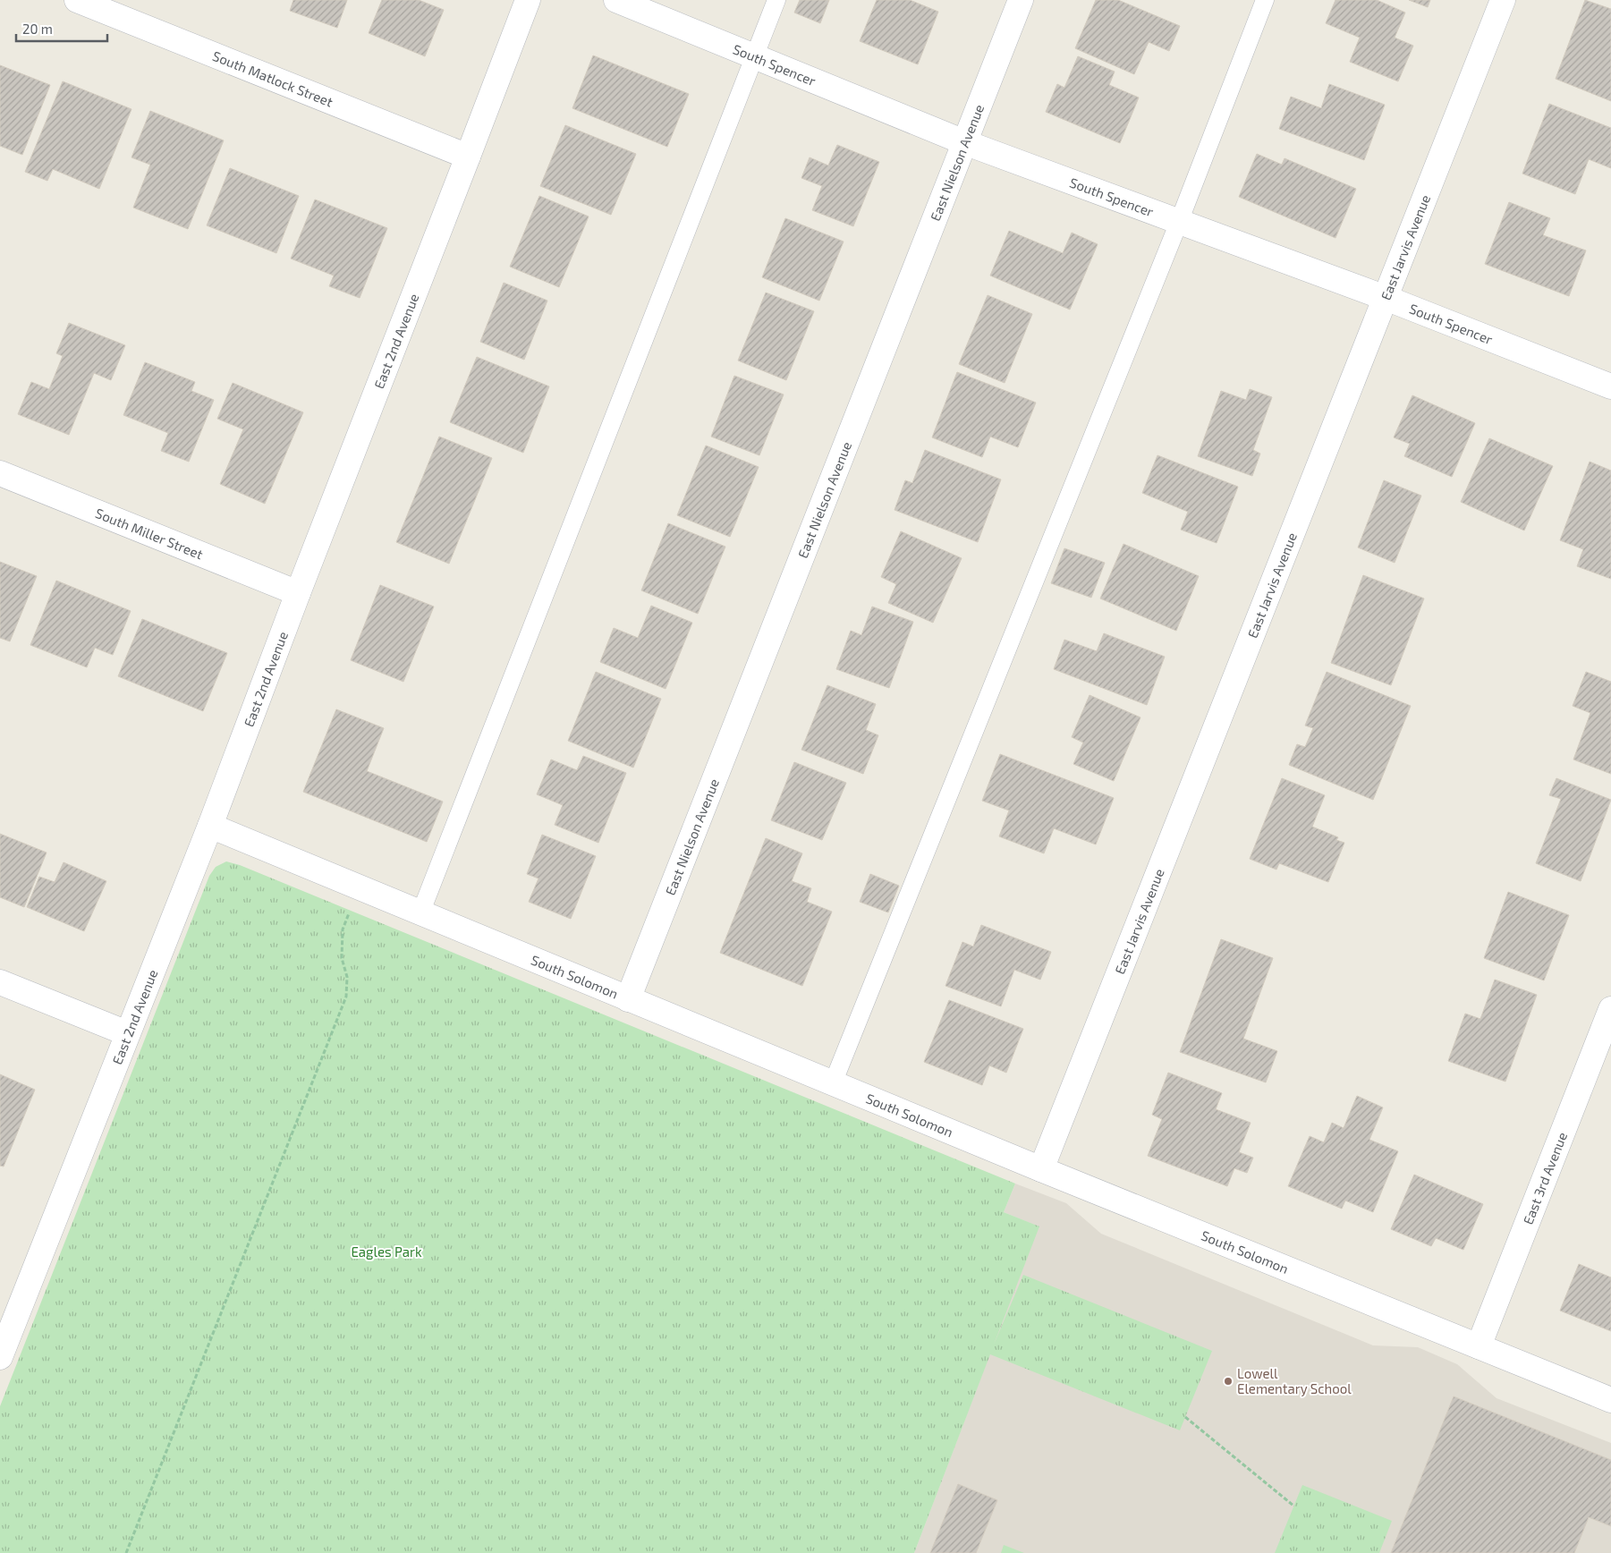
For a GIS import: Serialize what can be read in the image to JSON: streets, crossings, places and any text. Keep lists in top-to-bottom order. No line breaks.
{"streets":{"street":["South Spencer","South Matlock Street","East Nielson Avenue","East Jarvis Avenue","East 2nd Avenue","South Miller Street","South Solomon","East 3rd Avenue"]},"crossings":[["South Spencer","East Nielson Avenue"],["South Spencer","East Jarvis Avenue"],["South Matlock Street","East 2nd Avenue"],["East Nielson Avenue","South Solomon"],["East Jarvis Avenue","South Solomon"],["East 2nd Avenue","South Miller Street"],["East 2nd Avenue","South Solomon"],["South Solomon","East 3rd Avenue"]],"parks":["Eagles Park"],"places":["Lowell Elementary School"],"scale_bar":"20 m"}
